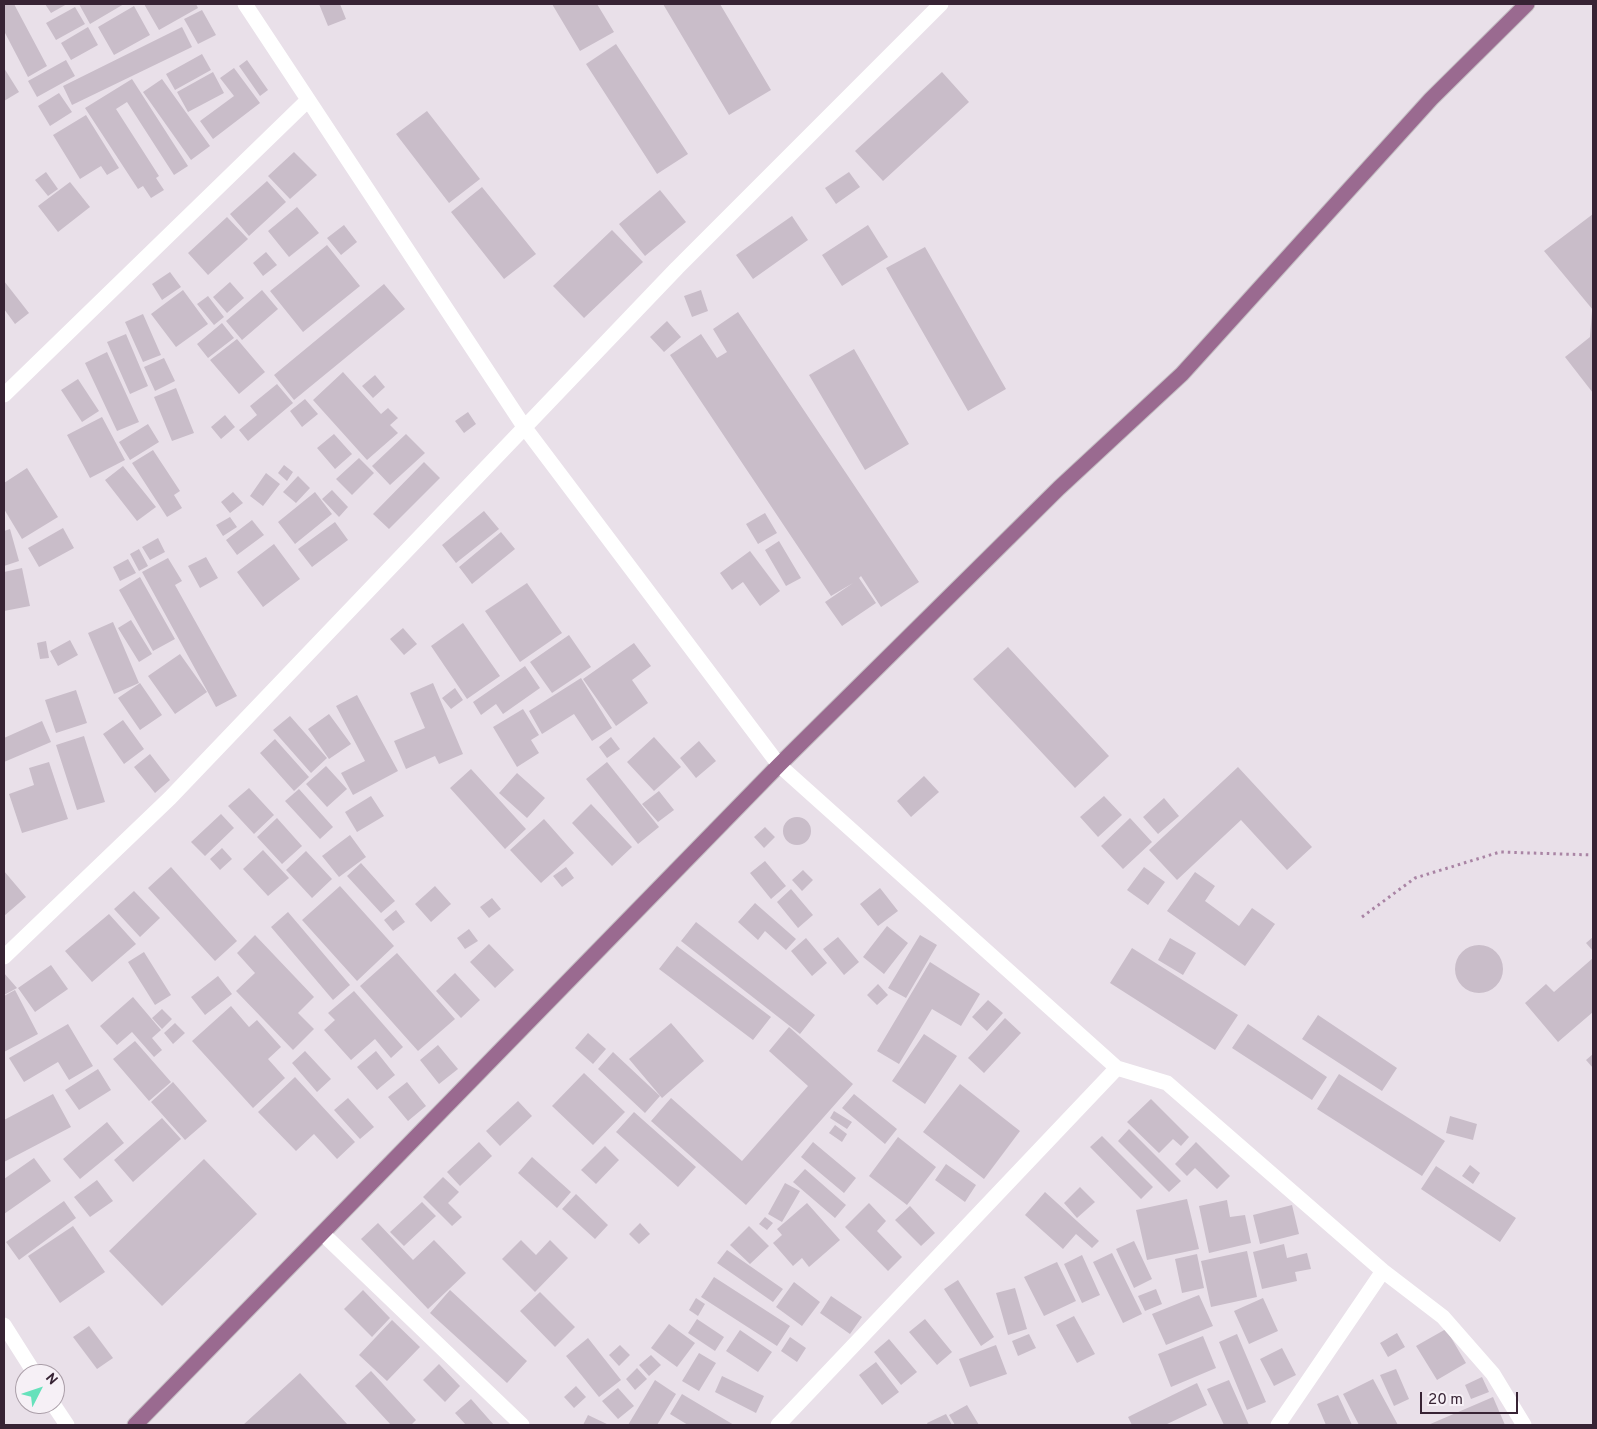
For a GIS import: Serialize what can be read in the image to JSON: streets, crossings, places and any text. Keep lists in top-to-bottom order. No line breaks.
{"scale_bar":"20 m","north":"top right"}
